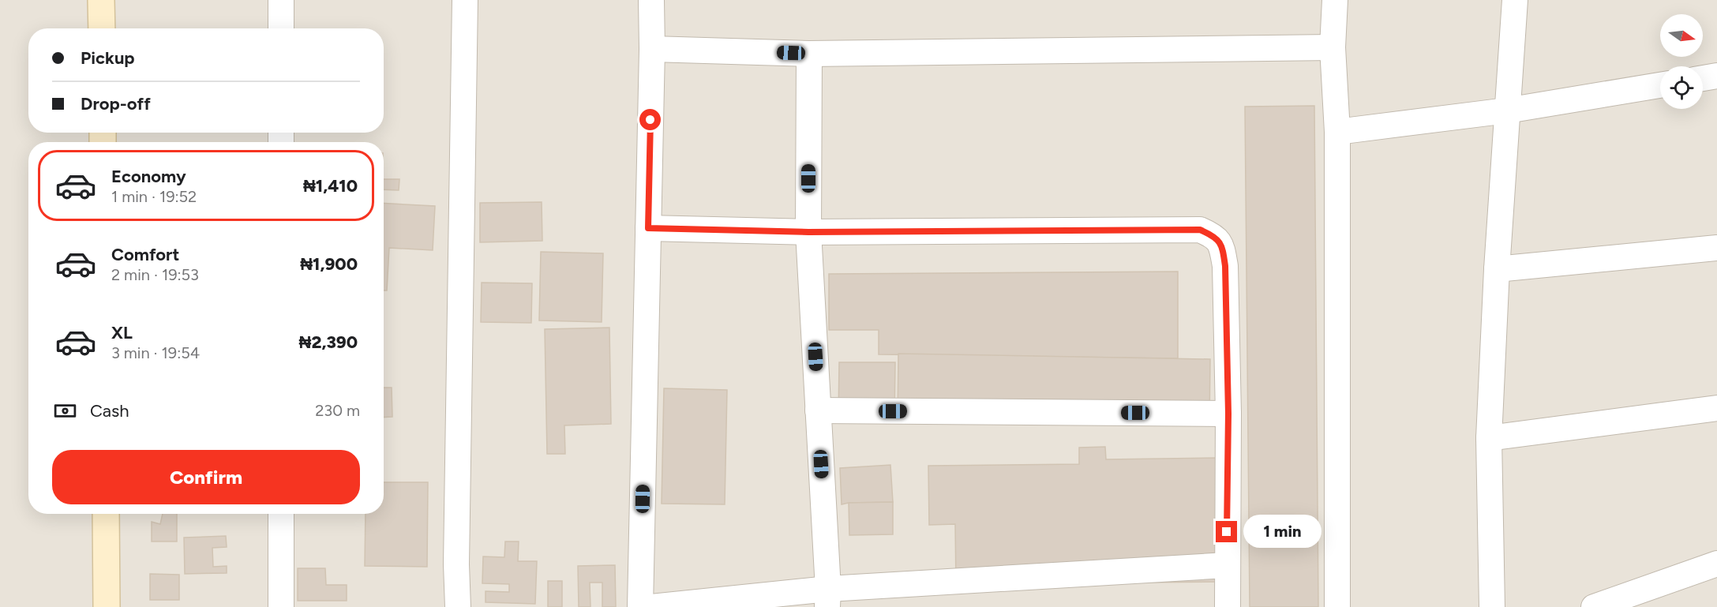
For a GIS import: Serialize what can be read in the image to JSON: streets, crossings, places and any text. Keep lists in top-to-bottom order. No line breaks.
{"north":"right","page":{"banner":["Pickup","Drop-off"],"list":[{"name":"Economy","note":"1 min · 19:52","value":"₦1,410"},{"name":"Comfort","note":"2 min · 19:53","value":"₦1,900"},{"name":"XL","note":"3 min · 19:54","value":"₦2,390"}],"pay":["Cash","230 m"],"buttons":"Confirm","bubble":"1 min"}}
